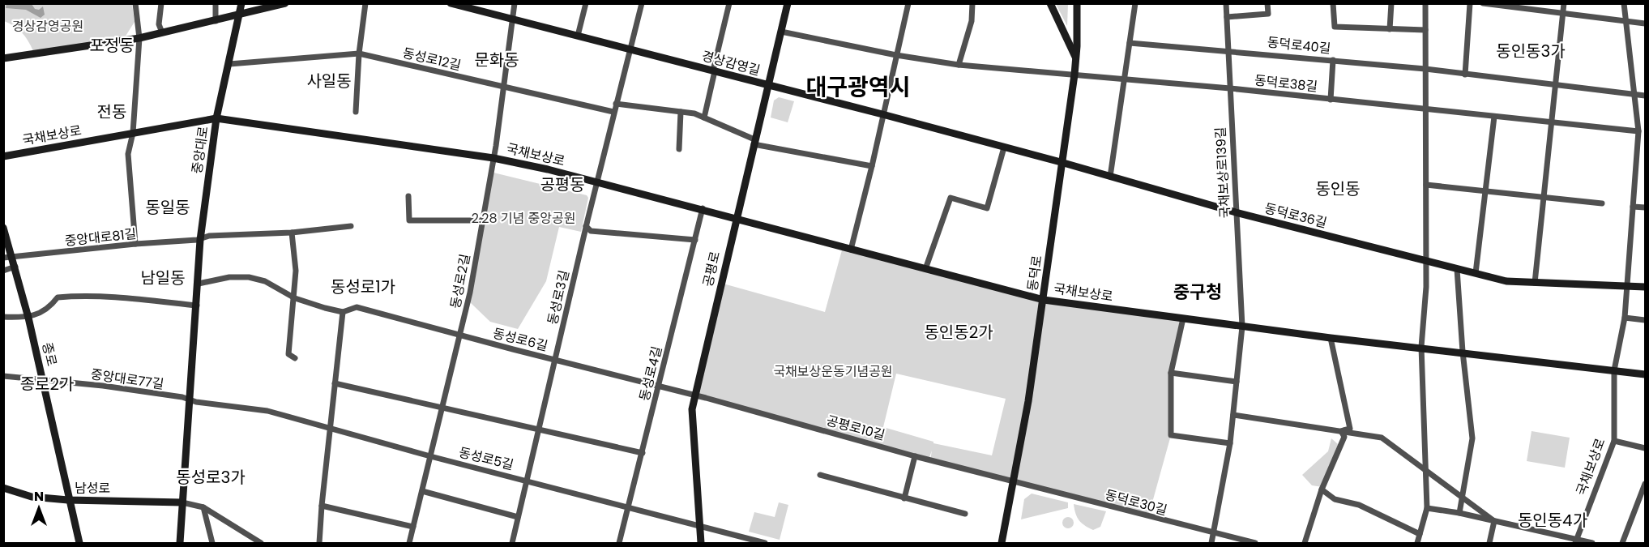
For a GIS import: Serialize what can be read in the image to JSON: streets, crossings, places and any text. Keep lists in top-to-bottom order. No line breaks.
{"streets":{"main road":["경상감영길","국채보상로","중앙대로","동덕로36길","공평로","동덕로","종로","남성로"],"street":["동덕로40길","동성로12길","동덕로38길","국채보상로139길","중앙대로81길","동성로2길","동성로3길","동성로6길","동성로4길","중앙대로77길","공평로10길","동성로5길","동덕로30길"]},"crossings":[["동덕로40길","국채보상로139길"],["동성로12길","동성로2길"],["동성로12길","동성로3길"],["경상감영길","동덕로36길"],["경상감영길","공평로"],["경상감영길","동덕로"],["경상감영길","동성로2길"],["경상감영길","동성로3길"],["동덕로38길","국채보상로139길"],["동덕로38길","공평로"],["동덕로38길","동덕로"],["국채보상로","중앙대로"],["국채보상로","국채보상로139길"],["국채보상로","공평로"],["국채보상로","동덕로"],["국채보상로","동성로2길"],["국채보상로","동성로3길"],["국채보상로","동성로4길"],["중앙대로","중앙대로81길"],["중앙대로","중앙대로77길"],["중앙대로","동성로5길"],["중앙대로","남성로"],["국채보상로139길","동덕로36길"],["국채보상로139길","동덕로30길"],["동덕로36길","동덕로"],["중앙대로81길","종로"],["공평로","동성로6길"],["공평로","공평로10길"],["공평로","동성로5길"],["동덕로","공평로10길"],["동덕로","동덕로30길"],["동성로2길","동성로6길"],["동성로2길","동성로5길"],["동성로3길","동성로6길"],["동성로3길","동성로5길"],["동성로6길","동성로4길"],["동성로6길","공평로10길"],["종로","중앙대로77길"],["종로","남성로"],["동성로4길","동성로5길"],["중앙대로77길","동성로5길"],["공평로10길","동덕로30길"]],"districts":["포정동","동인동3가","문화동","사일동","대구광역시","전동","공평동","동인동","동일동","남일동","동성로1가","중구청","동인동2가","종로2가","동성로3가","동인동4가"],"parks":["경상감영공원","2.28 기념 중앙공원","국채보상운동기념공원"],"north":"top"}
